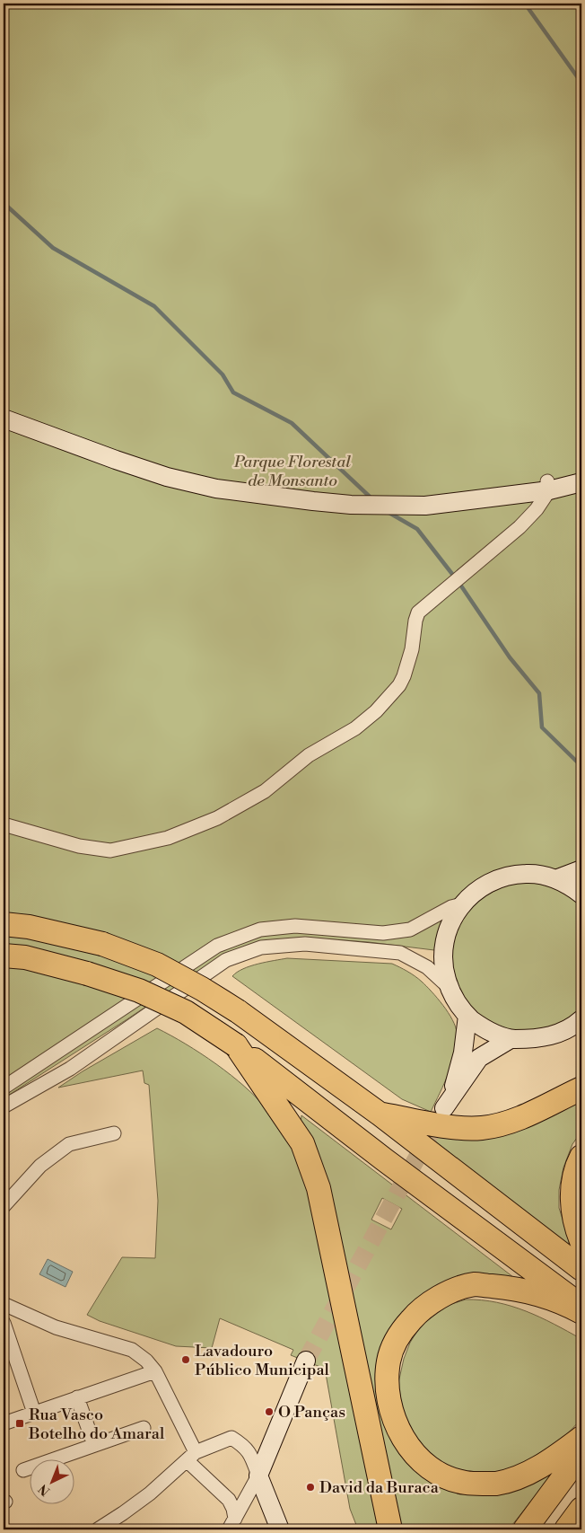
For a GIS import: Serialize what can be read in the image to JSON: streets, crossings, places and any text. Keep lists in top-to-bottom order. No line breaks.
{"parks":["Parque Florestal de Monsanto"],"places":{"other":["Lavadouro Público Municipal","O Panças","David da Buraca"],"transit":["Rua Vasco Botelho do Amaral"]},"north":"bottom left"}
